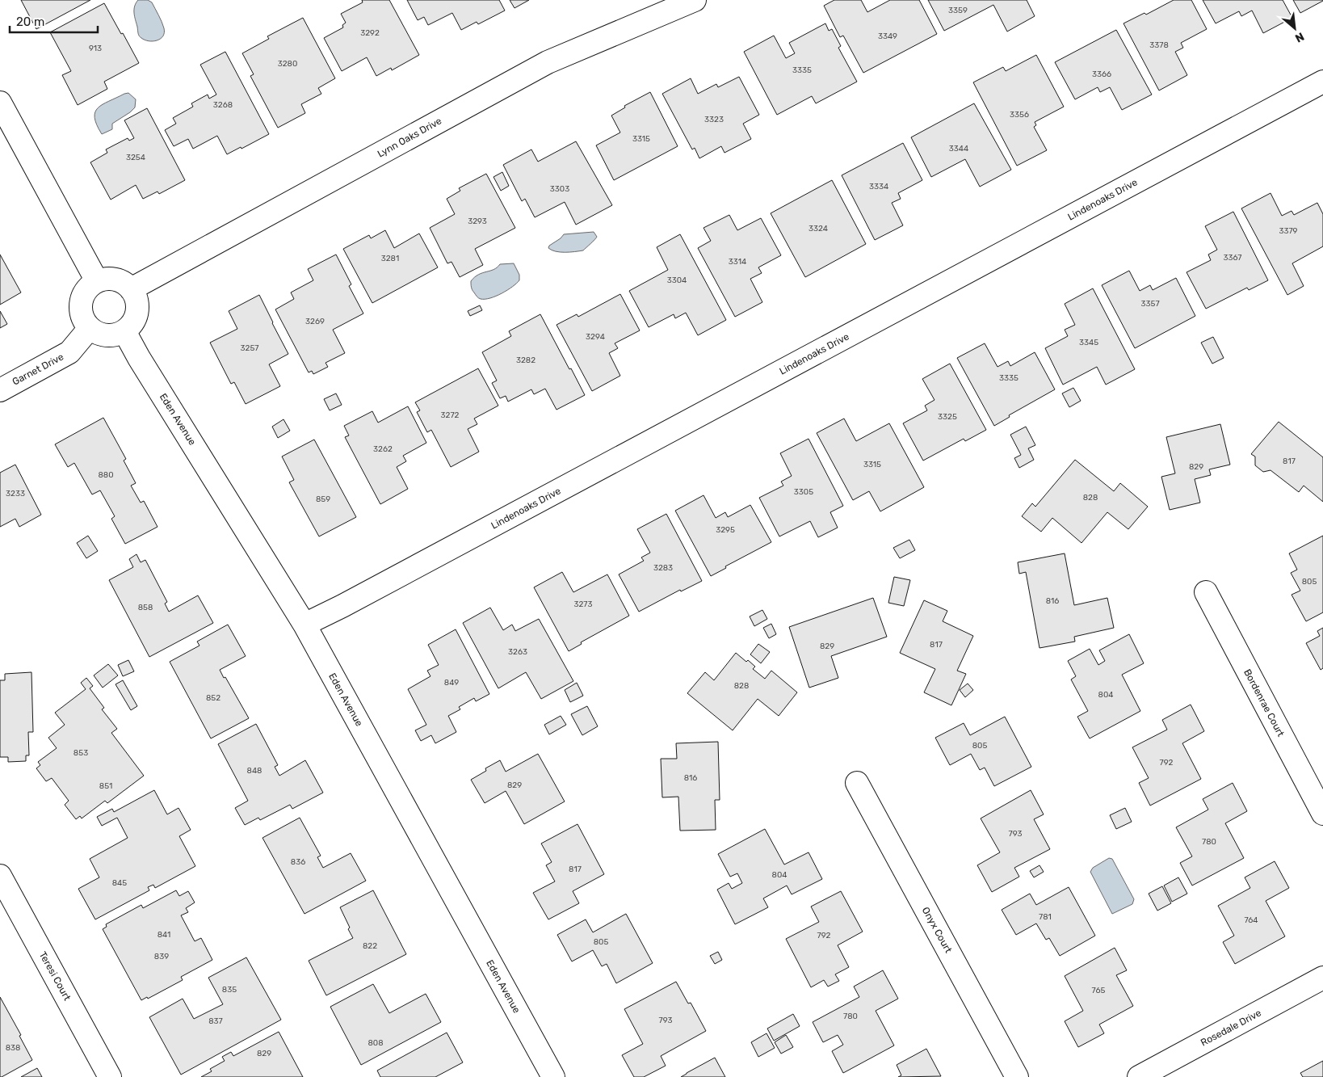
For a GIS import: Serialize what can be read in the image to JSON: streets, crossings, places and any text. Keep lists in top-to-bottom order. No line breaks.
{"streets":{"street":["Lynn Oaks Drive","Lindenoaks Drive","Garnet Drive","Eden Avenue","Bordenrae Court","Onyx Court","Teresi Court","Rosedale Drive"]},"crossings":[["Lynn Oaks Drive","Garnet Drive"],["Lynn Oaks Drive","Eden Avenue"],["Lindenoaks Drive","Eden Avenue"],["Garnet Drive","Eden Avenue"]],"house_numbers":["3359","3292","3349","3378","913","3280","3335","3366","3268","3356","3323","3315","3344","3254","3334","3303","3293","3324","3379","3367","3281","3314","3304","3357","3269","3294","3345","3257","3282","3335","3272","3325","3262","817","3315","829","880","3305","3233","828","859","3295","3283","805","816","3273","858","817","829","3263","849","828","804","852","805","853","792","848","816","829","851","793","780","836","817","804","845","781","764","841","792","805","822","839","835","765","780","793","837","808","838","829"],"scale_bar":"20 m","north":"bottom right"}
